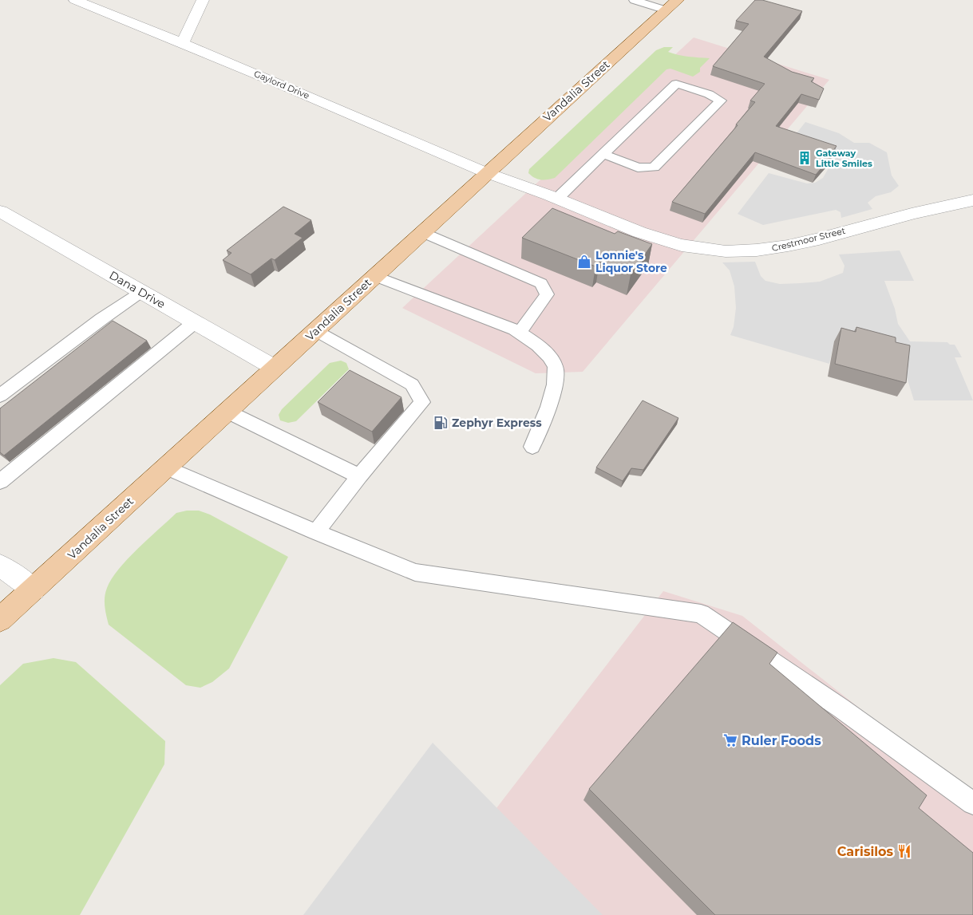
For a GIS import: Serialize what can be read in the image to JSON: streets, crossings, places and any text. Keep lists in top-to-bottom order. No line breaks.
{"streets":{"main road":["Vandalia Street"],"street":["Gaylord Drive","Crestmoor Street","Dana Drive"]},"crossings":[["Gaylord Drive","Vandalia Street"],["Gaylord Drive","Crestmoor Street"],["Vandalia Street","Crestmoor Street"],["Vandalia Street","Dana Drive"]],"places":{"building":["Gateway Little Smiles"],"shop":["Lonnie's Liquor Store"],"fuel station":["Zephyr Express"],"supermarket":["Ruler Foods"],"restaurant":["Carisilos"]}}
